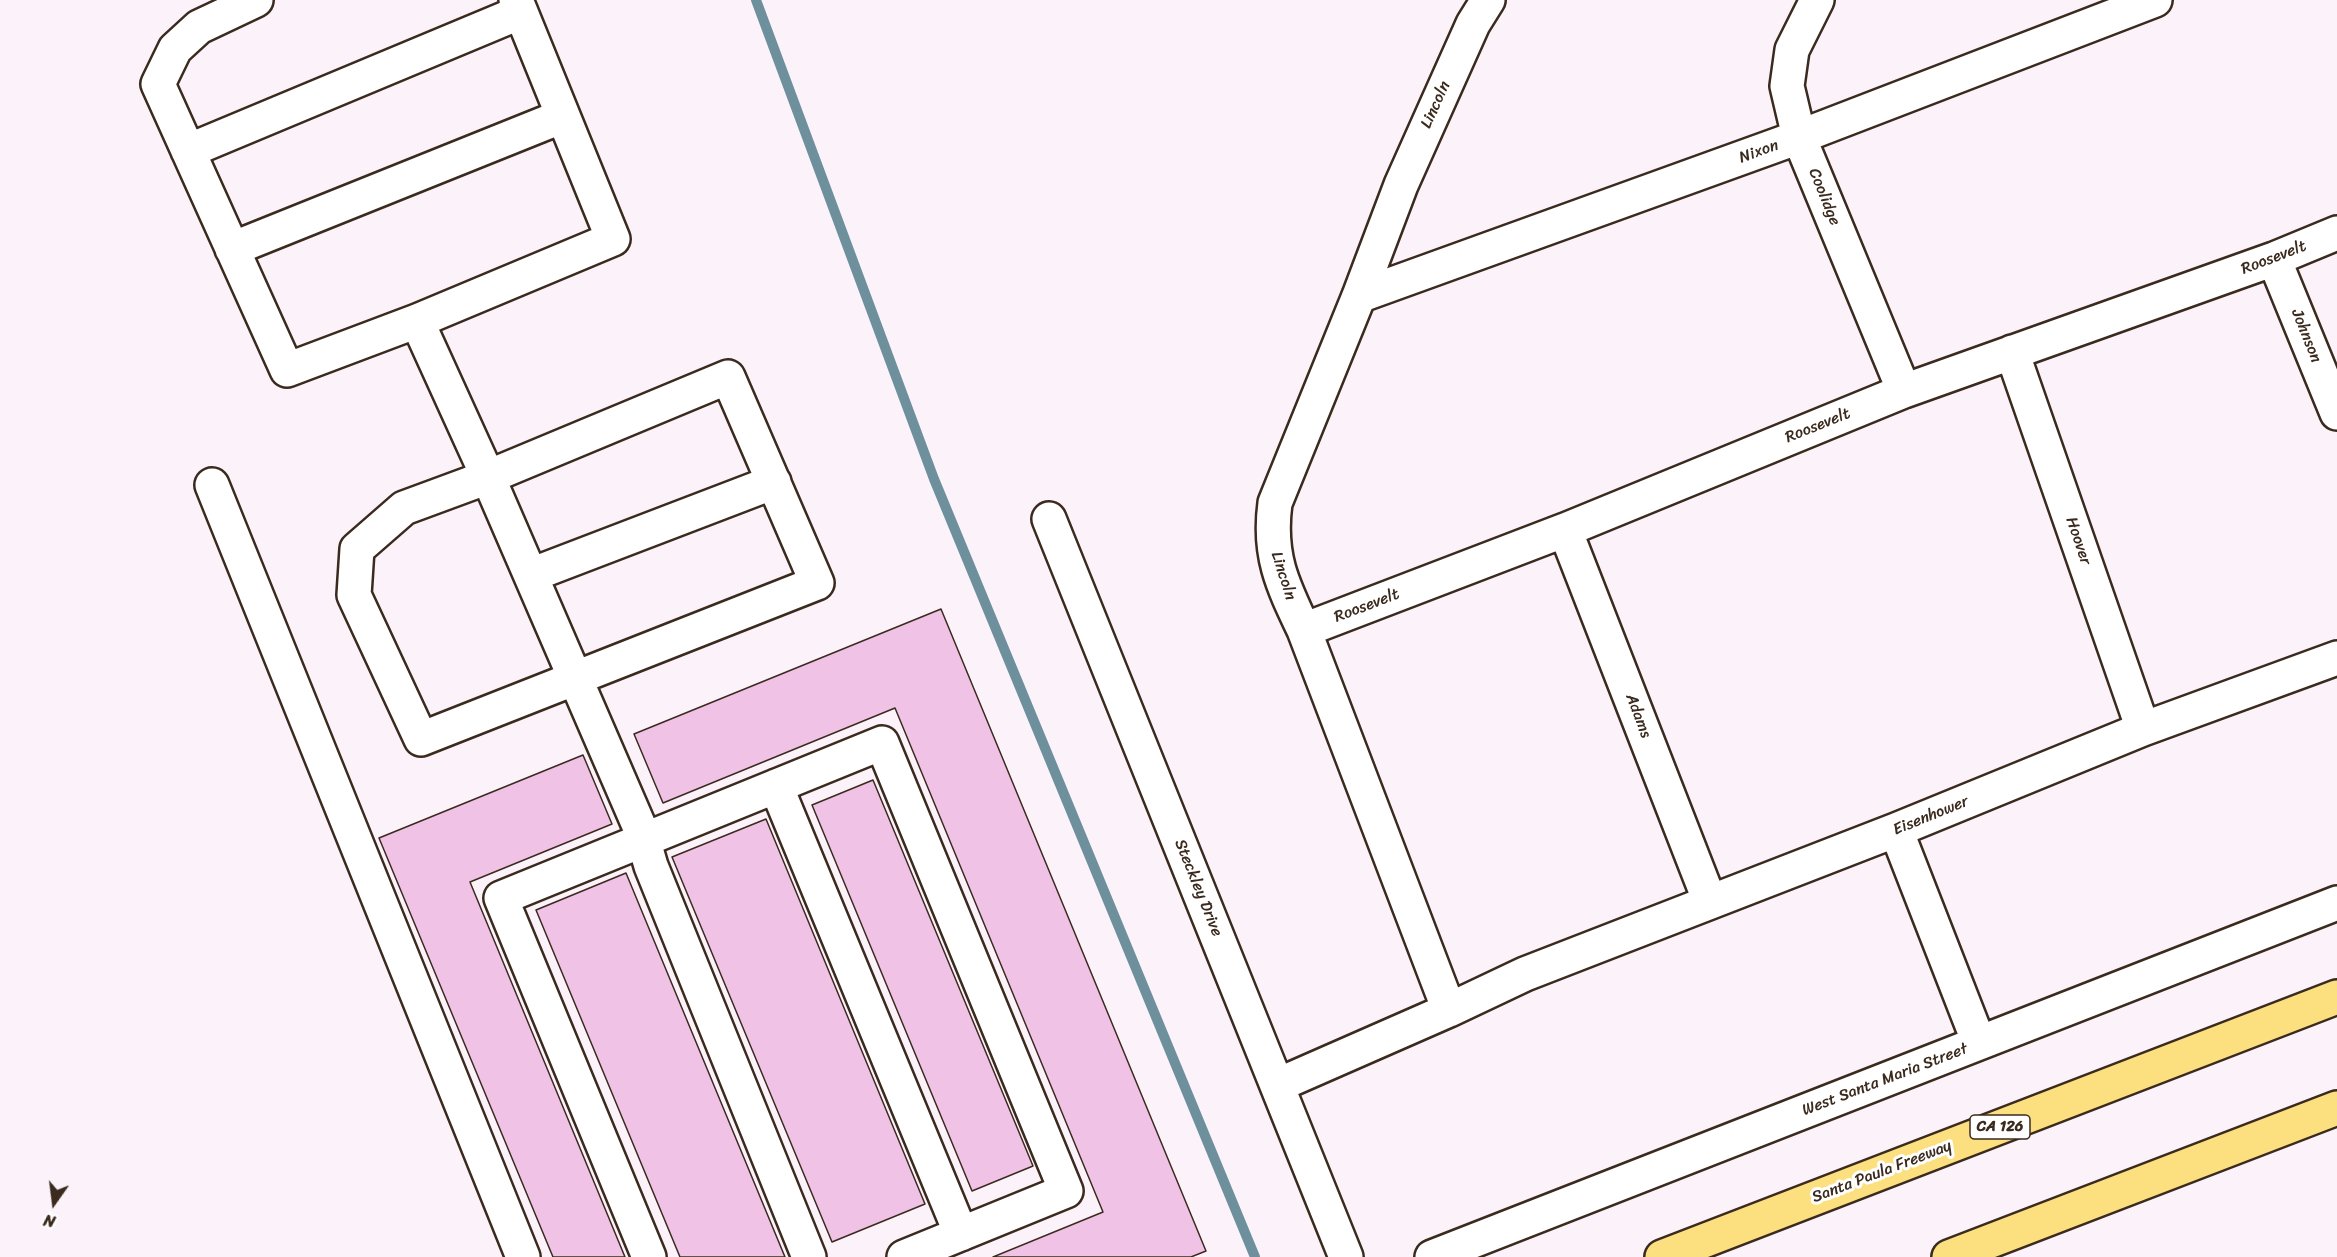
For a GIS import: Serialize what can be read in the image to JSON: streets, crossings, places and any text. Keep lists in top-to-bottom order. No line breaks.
{"streets":{"highway":["CA 126","Santa Paula Freeway"],"street":["Lincoln","Nixon","Coolidge","Roosevelt","Johnson","Hoover","Adams","Eisenhower","Steckley Drive","West Santa Maria Street"]},"crossings":[["Lincoln","Nixon"],["Lincoln","Roosevelt"],["Lincoln","Eisenhower"],["Nixon","Coolidge"],["Coolidge","Roosevelt"],["Roosevelt","Johnson"],["Roosevelt","Hoover"],["Roosevelt","Adams"],["Hoover","Eisenhower"],["Adams","Eisenhower"]],"north":"bottom"}
